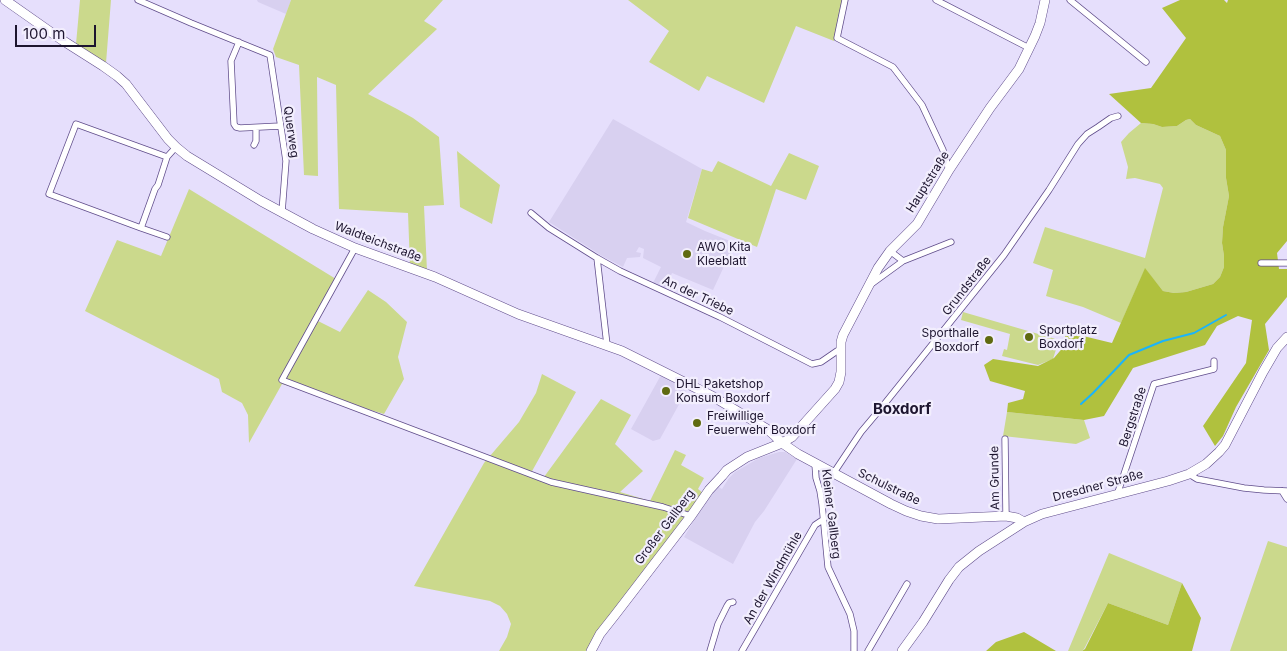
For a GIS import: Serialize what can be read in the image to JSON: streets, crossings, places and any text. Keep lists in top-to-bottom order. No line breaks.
{"streets":{"street":["Querweg","Hauptstraße","Waldteichstraße","Grundstraße","An der Triebe","Bergstraße","Am Grunde","Dresdner Straße","Schulstraße","Kleiner Gallberg","Großer Gallberg","An der Windmühle"]},"crossings":[["Querweg","Waldteichstraße"],["Hauptstraße","Waldteichstraße"],["Hauptstraße","An der Triebe"],["Hauptstraße","Schulstraße"],["Hauptstraße","Großer Gallberg"],["Waldteichstraße","Schulstraße"],["Waldteichstraße","Großer Gallberg"],["Grundstraße","Schulstraße"],["Bergstraße","Dresdner Straße"],["Am Grunde","Schulstraße"],["Dresdner Straße","Schulstraße"],["Schulstraße","Kleiner Gallberg"],["Schulstraße","Großer Gallberg"],["Kleiner Gallberg","An der Windmühle"]],"districts":["Boxdorf"],"places":["AWO Kita Kleeblatt","Sportplatz Boxdorf","Sporthalle Boxdorf","DHL Paketshop Konsum Boxdorf","Freiwillige Feuerwehr Boxdorf"],"scale_bar":"100 m"}
